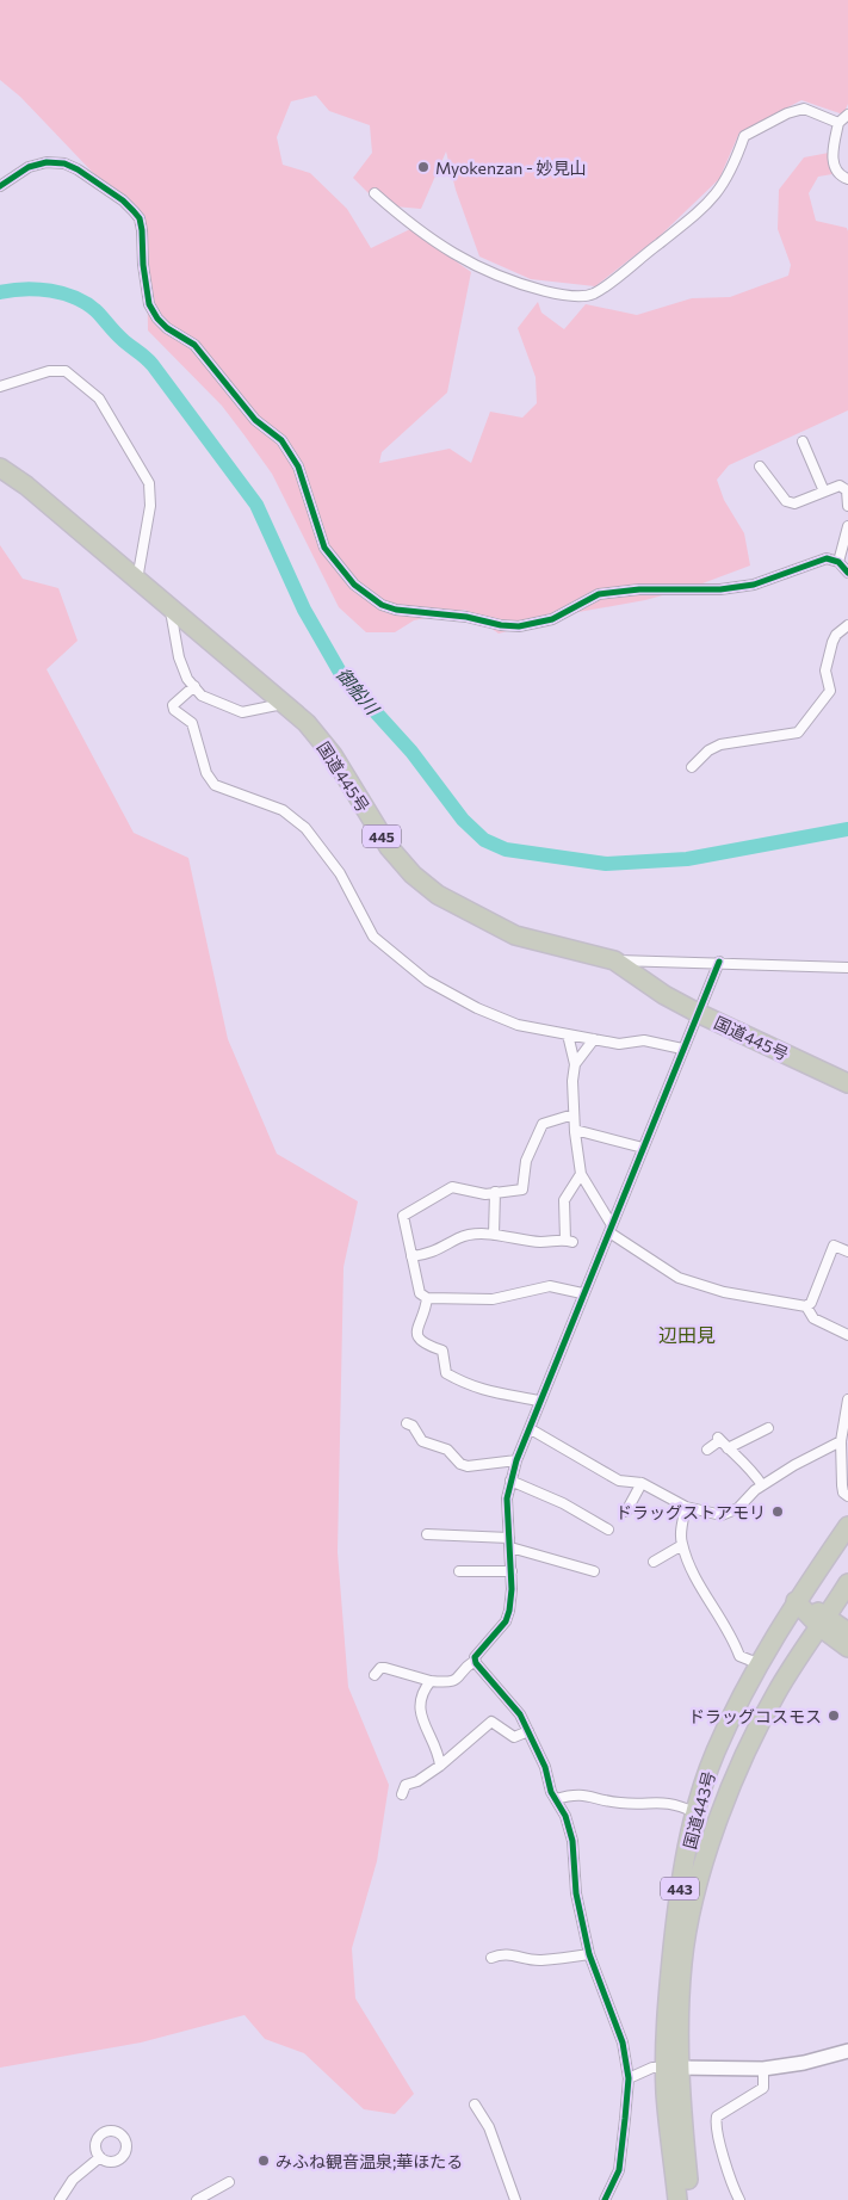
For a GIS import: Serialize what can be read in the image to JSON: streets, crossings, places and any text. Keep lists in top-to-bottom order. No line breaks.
{"streets":{"highway":["国道445号","445","国道443号","443"]},"districts":["辺田見"],"water":["御船川"],"places":["Myokenzan - 妙見山","ドラッグストアモリ","ドラッグコスモス","みふね観音温泉;華ほたる"]}
